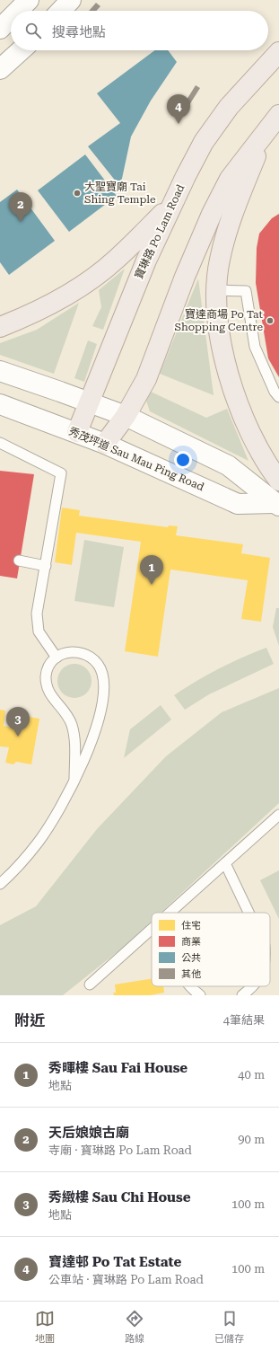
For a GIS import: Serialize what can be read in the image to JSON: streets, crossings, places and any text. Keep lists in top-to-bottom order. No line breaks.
{"streets":{"main road":["寶琳路 Po Lam Road","秀茂坪道 Sau Mau Ping Road"]},"crossings":[["寶琳路 Po Lam Road","秀茂坪道 Sau Mau Ping Road"]],"places":["大聖寶廟 Tai Shing Temple","寶達商場 Po Tat Shopping Centre"],"legend":["住宅","商業","公共","其他"],"page":{"search":"搜尋地點","pins":["4","2","1","3"],"heading":["附近","4筆結果"],"list":[{"mark":"1","name":"秀暉樓 Sau Fai House","note":"地點","value":"40 m"},{"mark":"2","name":"天后娘娘古廟","note":"寺廟 · 寶琳路 Po Lam Road","value":"90 m"},{"mark":"3","name":"秀緻樓 Sau Chi House","note":"地點","value":"100 m"},{"mark":"4","name":"寶達邨 Po Tat Estate","note":"公車站 · 寶琳路 Po Lam Road","value":"100 m"}],"nav":["地圖","路線","已儲存"]}}
